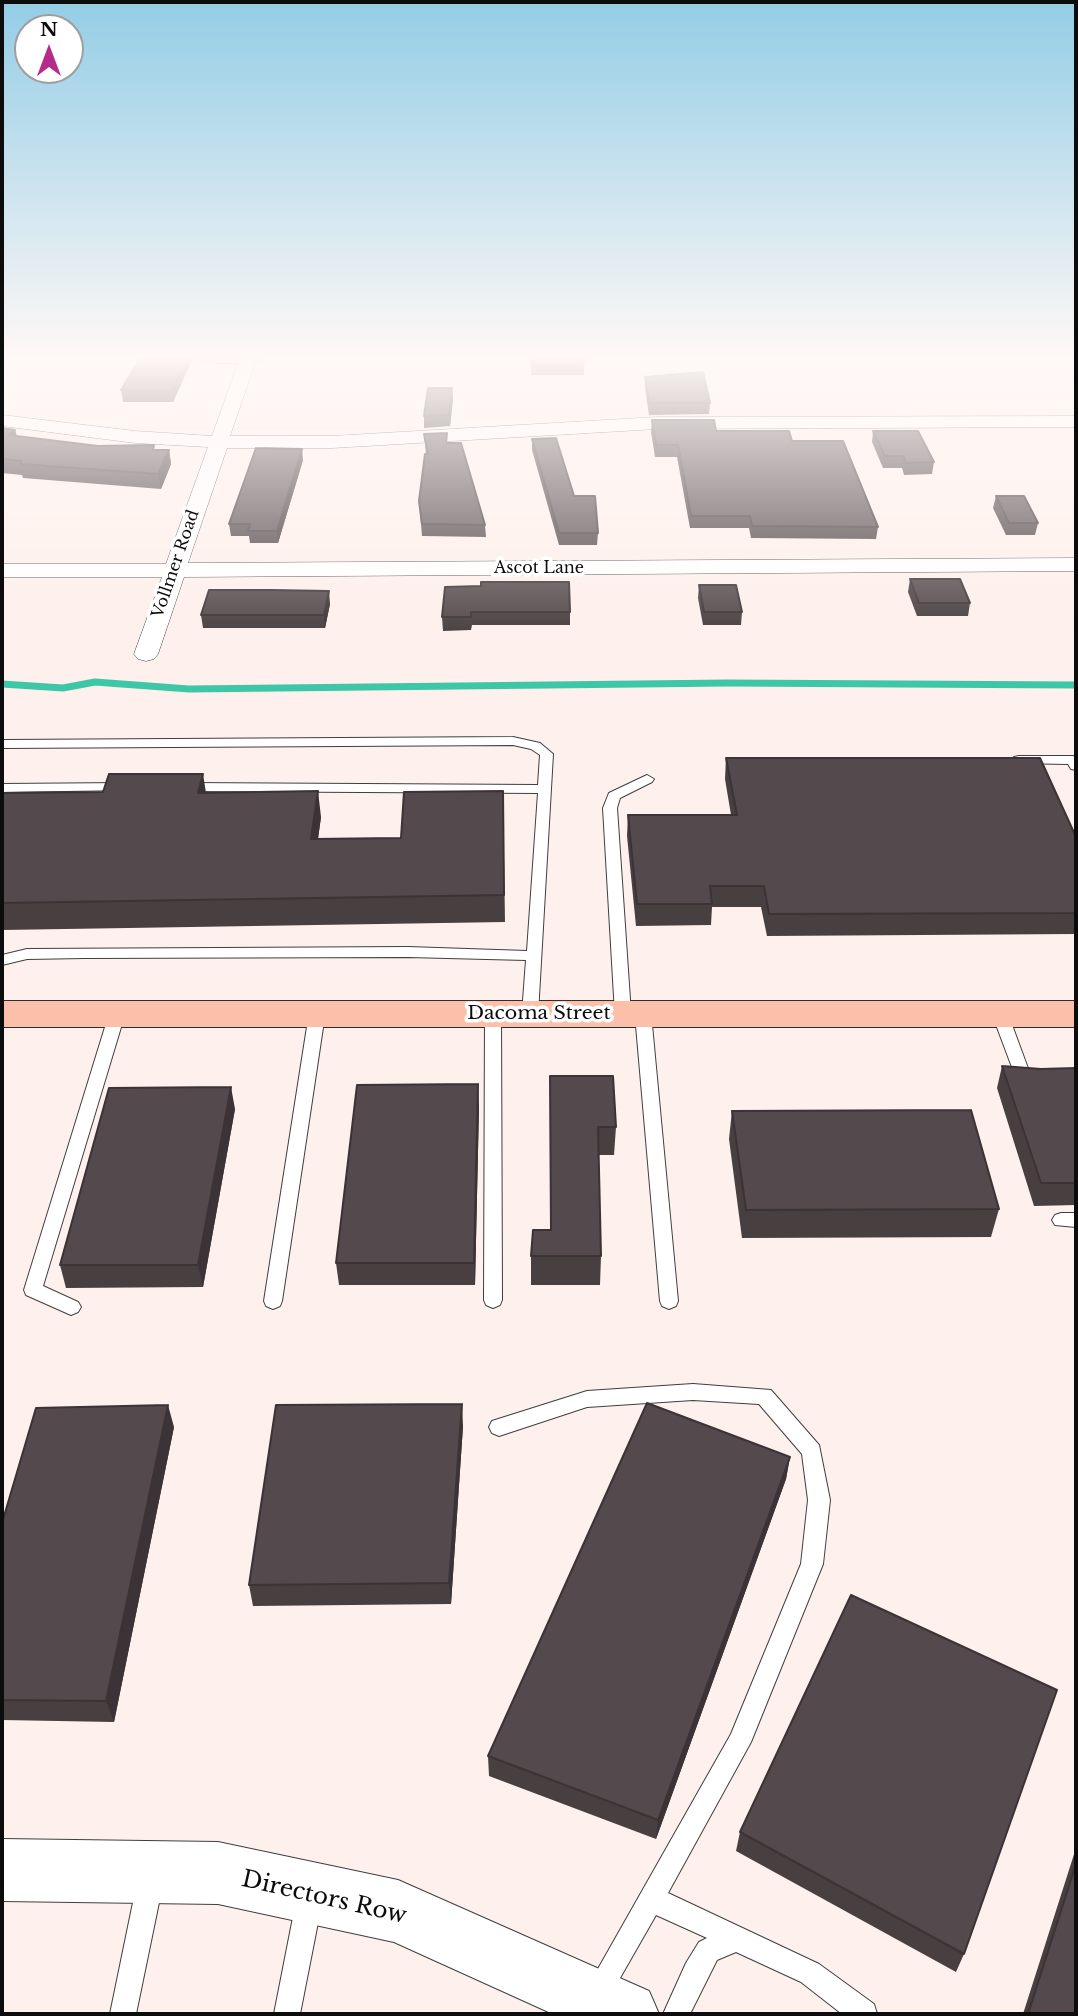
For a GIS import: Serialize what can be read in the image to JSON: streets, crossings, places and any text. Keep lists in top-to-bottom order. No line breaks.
{"streets":{"main road":["Dacoma Street"],"street":["Vollmer Road","Ascot Lane","Directors Row"]},"crossings":[["Vollmer Road","Ascot Lane"]],"north":"top"}
